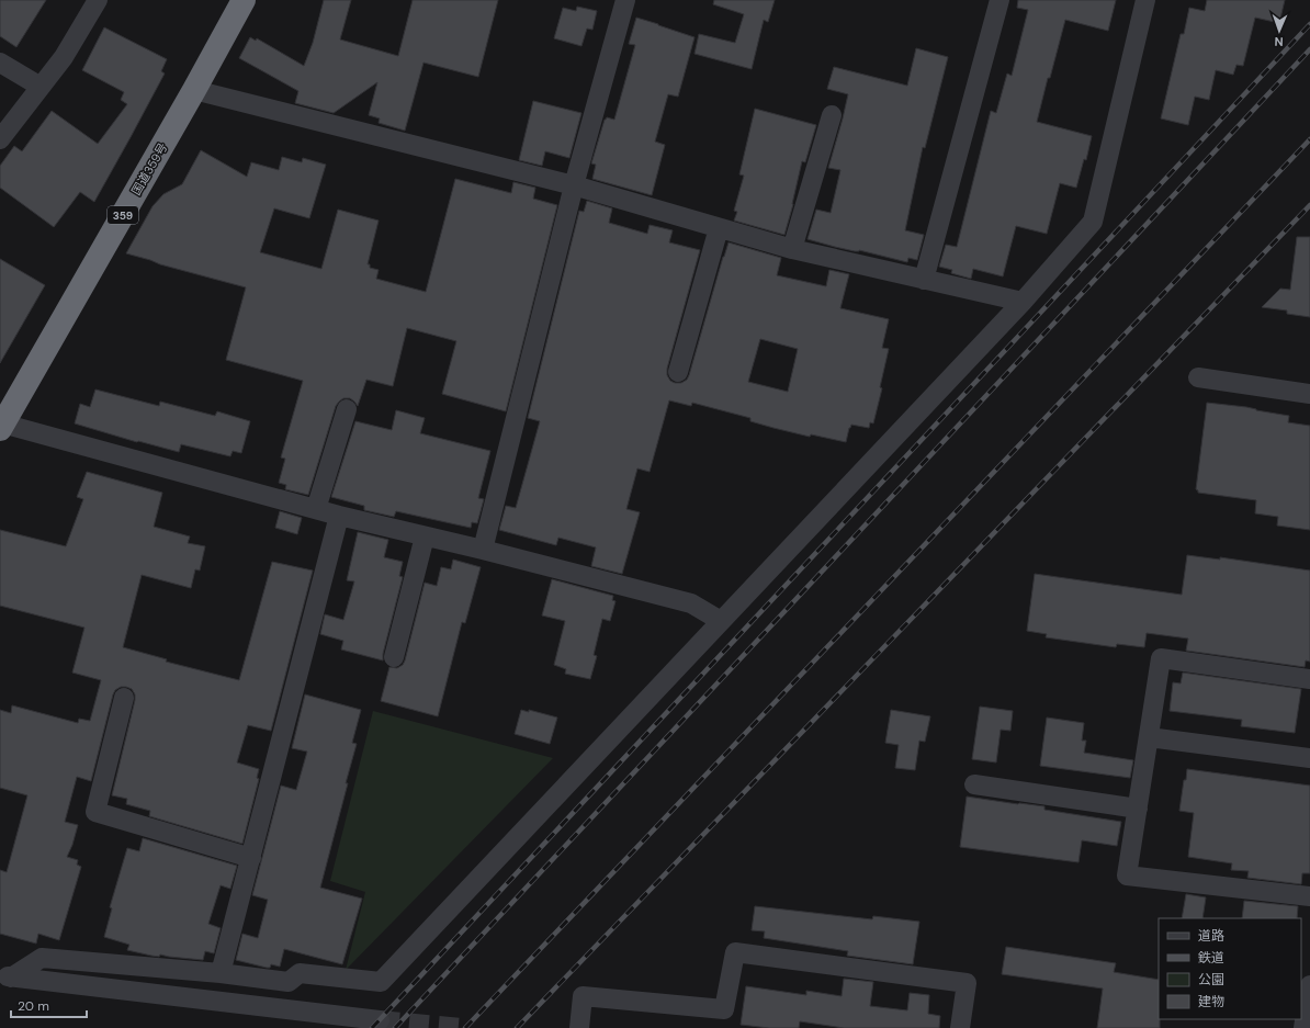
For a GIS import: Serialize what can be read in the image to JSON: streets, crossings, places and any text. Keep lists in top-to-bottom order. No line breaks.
{"streets":{"highway":["国道359号","359"]},"legend":["道路","鉄道","公園","建物"],"scale_bar":"20 m","north":"bottom"}
